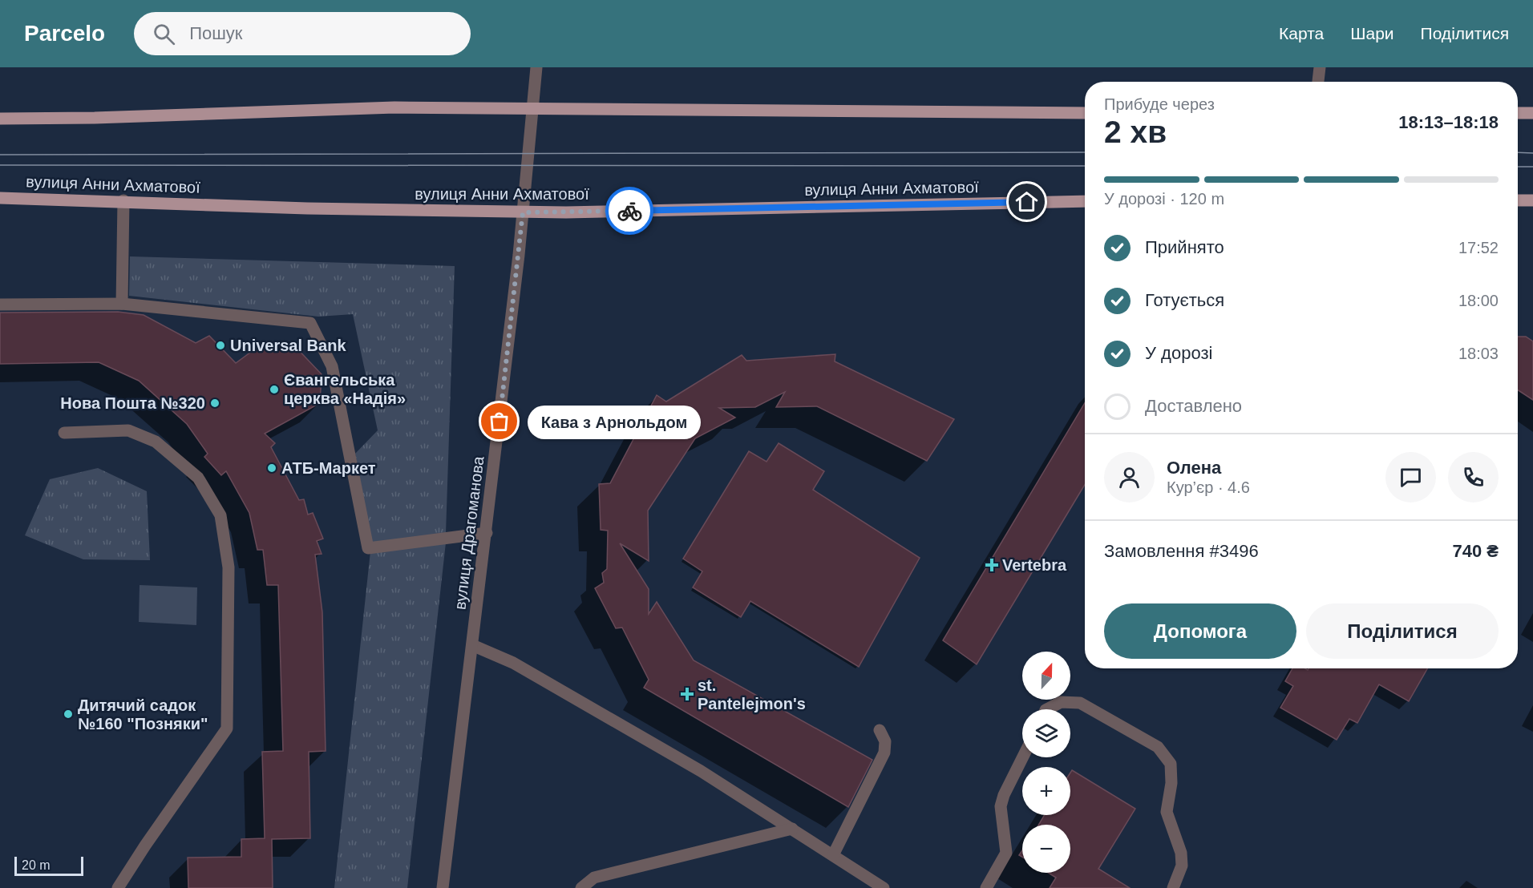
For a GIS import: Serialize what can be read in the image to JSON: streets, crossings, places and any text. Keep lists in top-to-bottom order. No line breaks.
{"streets":{"main road":["вулиця Анни Ахматової"],"street":["вулиця Драгоманова"]},"crossings":[["вулиця Анни Ахматової","вулиця Драгоманова"]],"places":{"other":["Universal Bank","Євангельська церква «Надія»","Нова Пошта №320","Кава з Арнольдом","АТБ-Маркет","Дитячий садок №160 \"Позняки\""],"health":["Vertebra","st. Pantelejmon's"]},"scale_bar":"20 m","north":"top","page":{"header":"Parcelo","search":"Пошук","nav":["Карта","Шари","Поділитися"],"heading":["2 хв","Прибуде через","18:13–18:18"],"panel":["Олена","Кур’єр · 4.6","Замовлення #3496","740 ₴"],"bar":"У дорозі · 120 m","list":[["Прийнято","17:52"],["Готується","18:00"],["У дорозі","18:03"],"Доставлено"],"bubble":"Кава з Арнольдом","buttons":["Допомога","Поділитися"],"map_buttons":["+","−"],"scale":"20 m"}}
